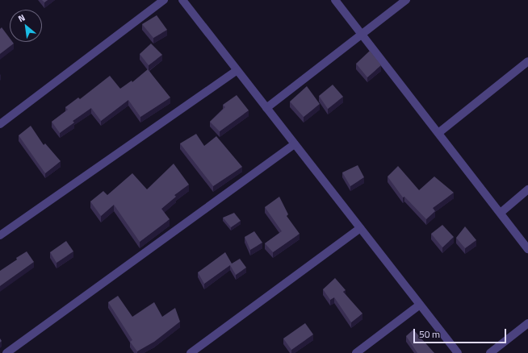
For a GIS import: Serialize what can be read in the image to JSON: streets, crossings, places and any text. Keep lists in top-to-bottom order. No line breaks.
{"scale_bar":"50 m","north":"top left"}
